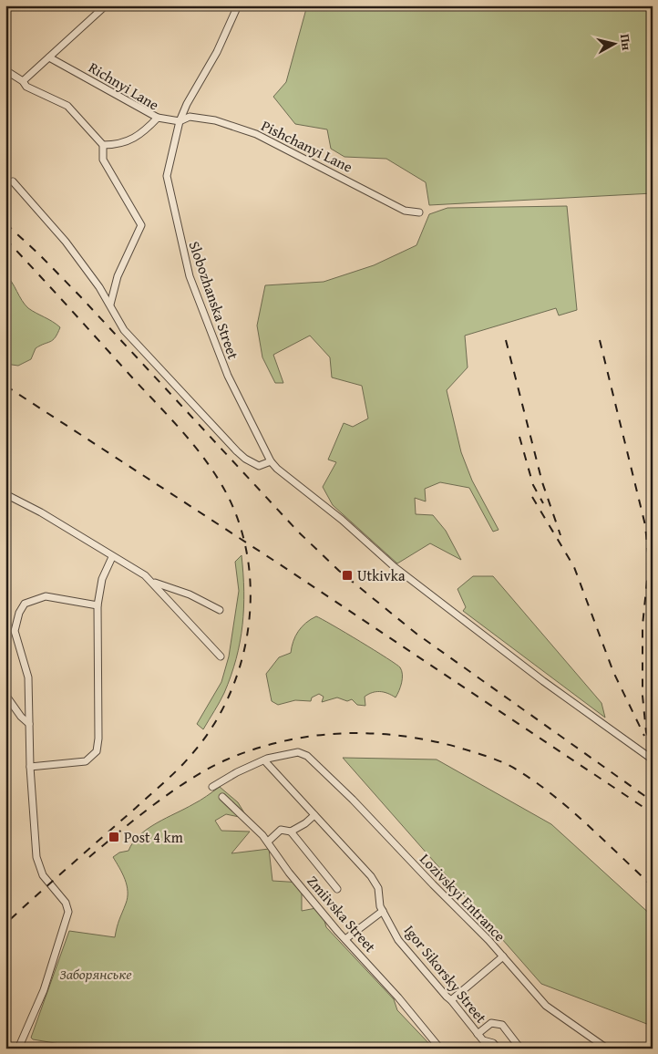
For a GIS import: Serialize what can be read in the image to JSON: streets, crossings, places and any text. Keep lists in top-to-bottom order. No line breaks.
{"streets":{"street":["Richnyi Lane","Pishchanyi Lane","Slobozhanska Street","Lozivskyi Entrance","Zmiivska Street","Igor Sikorsky Street"]},"crossings":[["Richnyi Lane","Pishchanyi Lane"],["Pishchanyi Lane","Slobozhanska Street"],["Lozivskyi Entrance","Igor Sikorsky Street"]],"parks":["Заборянське"],"places":{"transit":["Utkivka","Post 4 km"]},"north":"right"}
